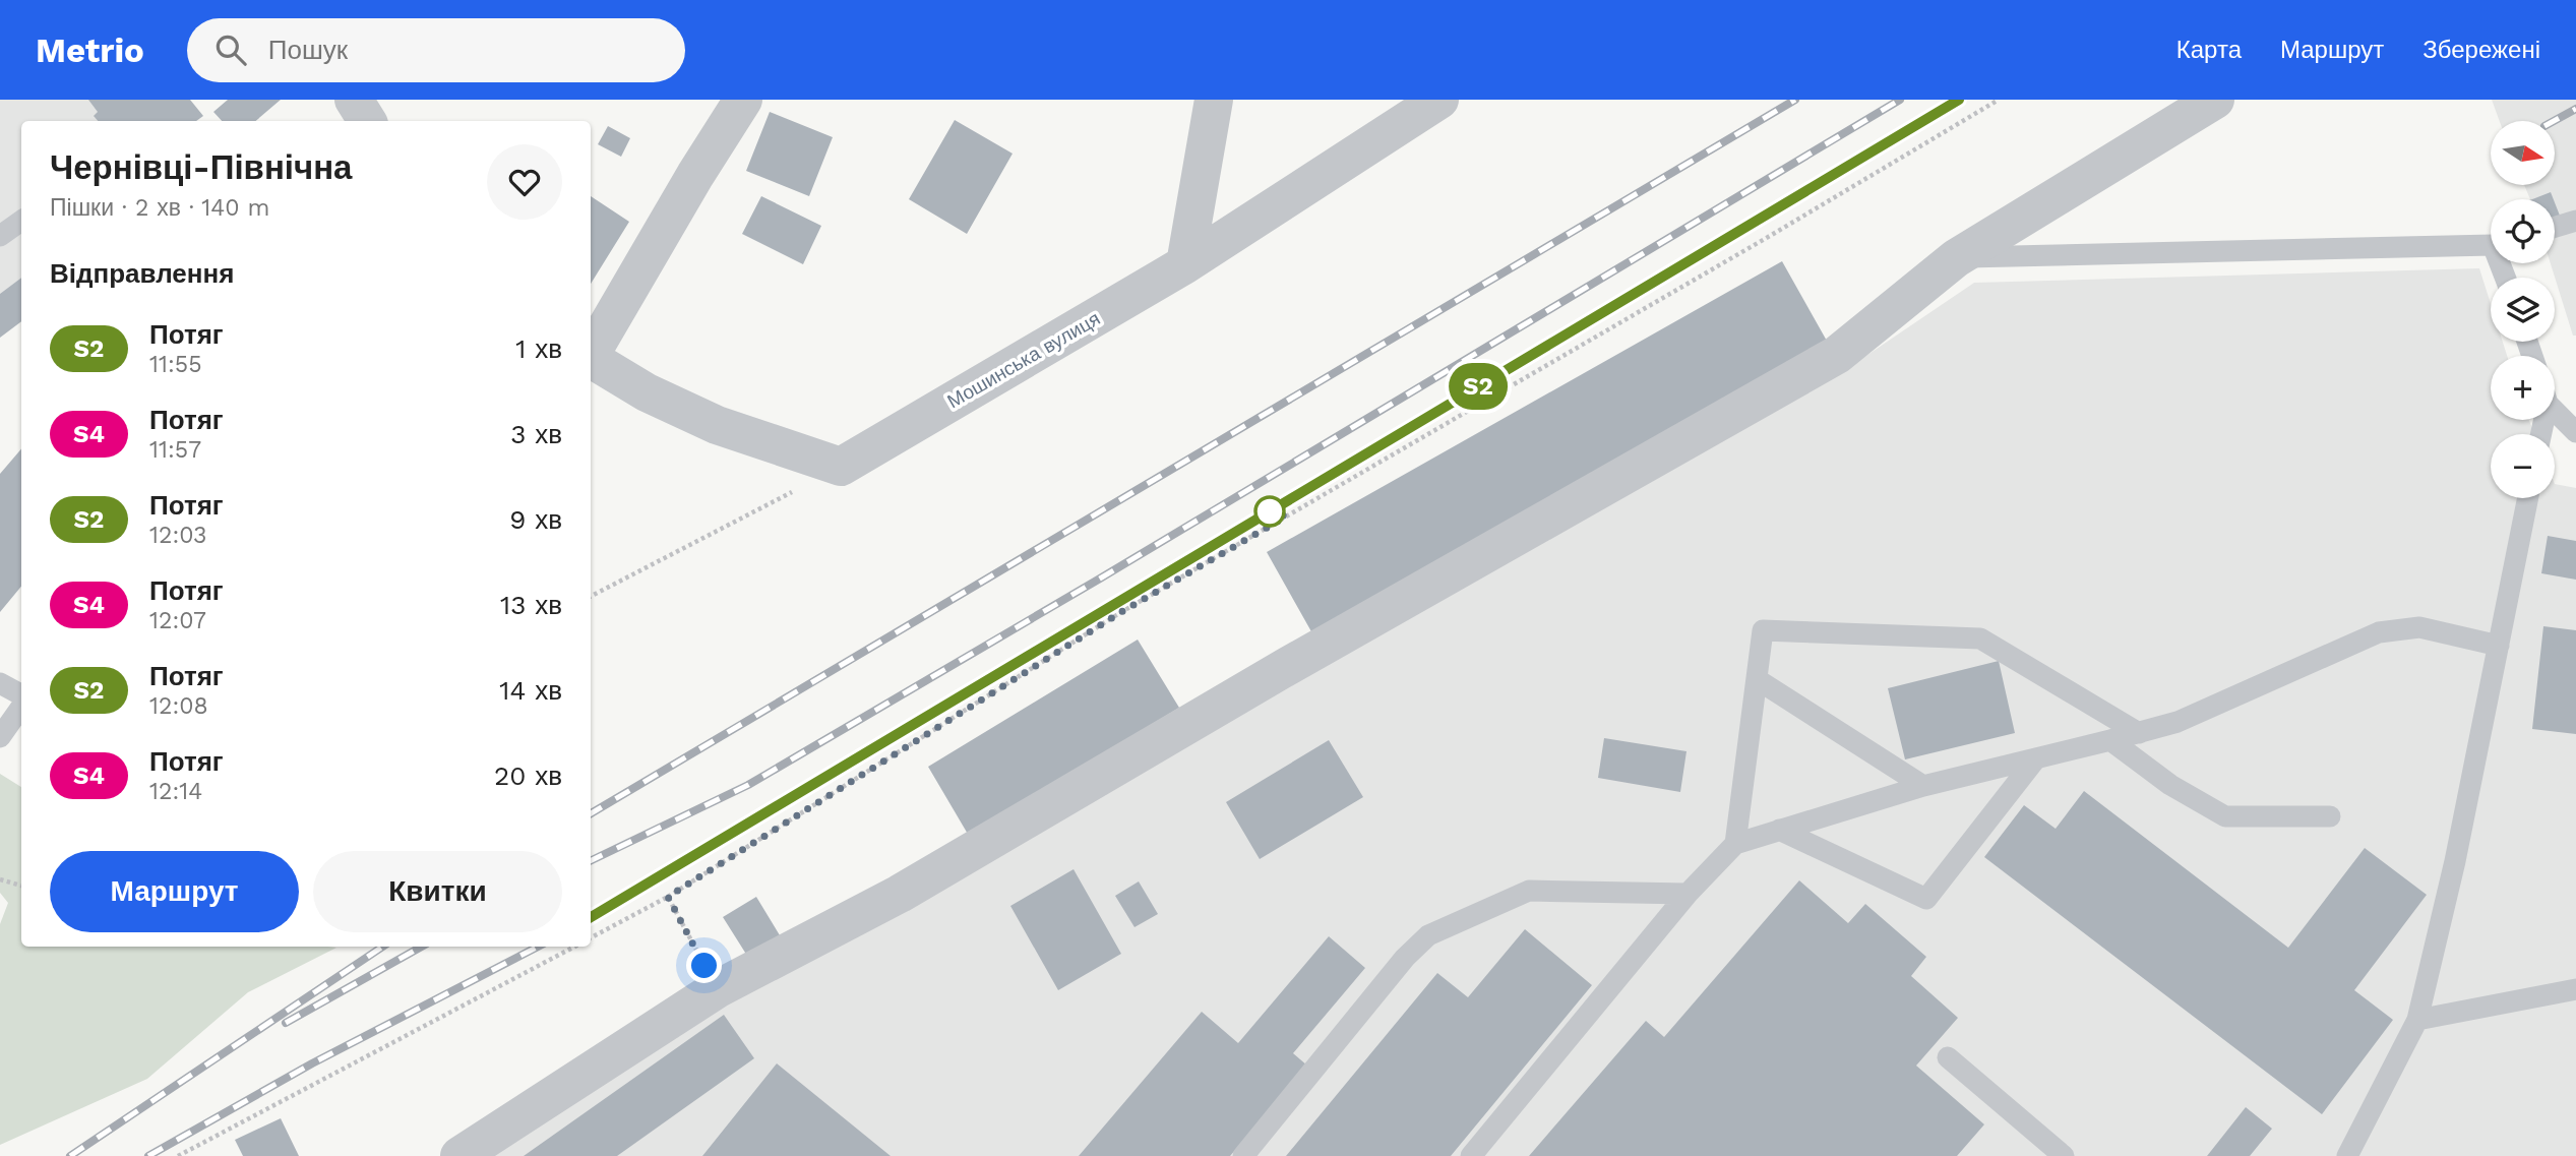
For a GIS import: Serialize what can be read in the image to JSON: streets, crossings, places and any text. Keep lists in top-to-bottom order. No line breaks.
{"streets":{"street":["Мошинська вулиця"]},"north":"right","page":{"header":"Metrio","search":"Пошук","nav":["Карта","Маршрут","Збережені"],"on_map":"S2","map_buttons":["+","−"],"heading":[["Чернівці-Північна","Пішки · 2 хв · 140 m"],"Відправлення"],"list":[{"mark":"S2","name":"Потяг","note":"11:55","value":"1 хв"},{"mark":"S4","name":"Потяг","note":"11:57","value":"3 хв"},{"mark":"S2","name":"Потяг","note":"12:03","value":"9 хв"},{"mark":"S4","name":"Потяг","note":"12:07","value":"13 хв"},{"mark":"S2","name":"Потяг","note":"12:08","value":"14 хв"},{"mark":"S4","name":"Потяг","note":"12:14","value":"20 хв"}],"buttons":["Маршрут","Квитки"]}}
